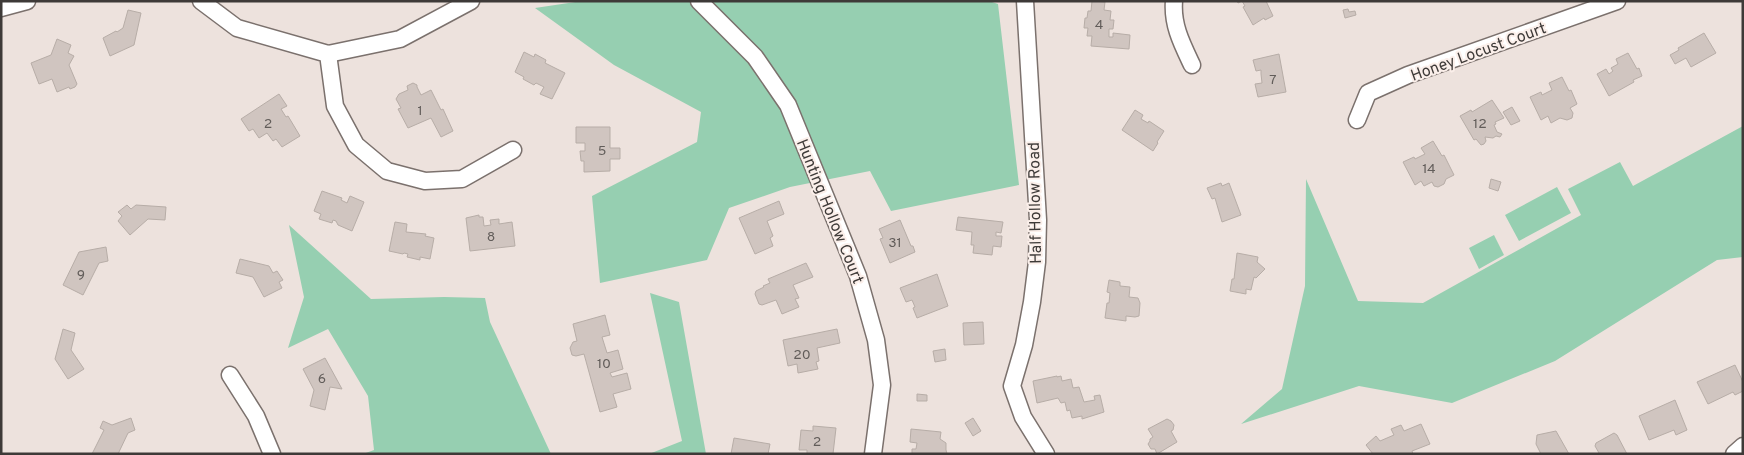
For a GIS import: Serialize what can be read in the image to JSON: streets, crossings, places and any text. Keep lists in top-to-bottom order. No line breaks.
{"streets":{"street":["Honey Locust Court","Half Hollow Road","Hunting Hollow Court"]},"house_numbers":["4","7","1","2","12","5","14","8","31","9","20","10","6","2"]}
